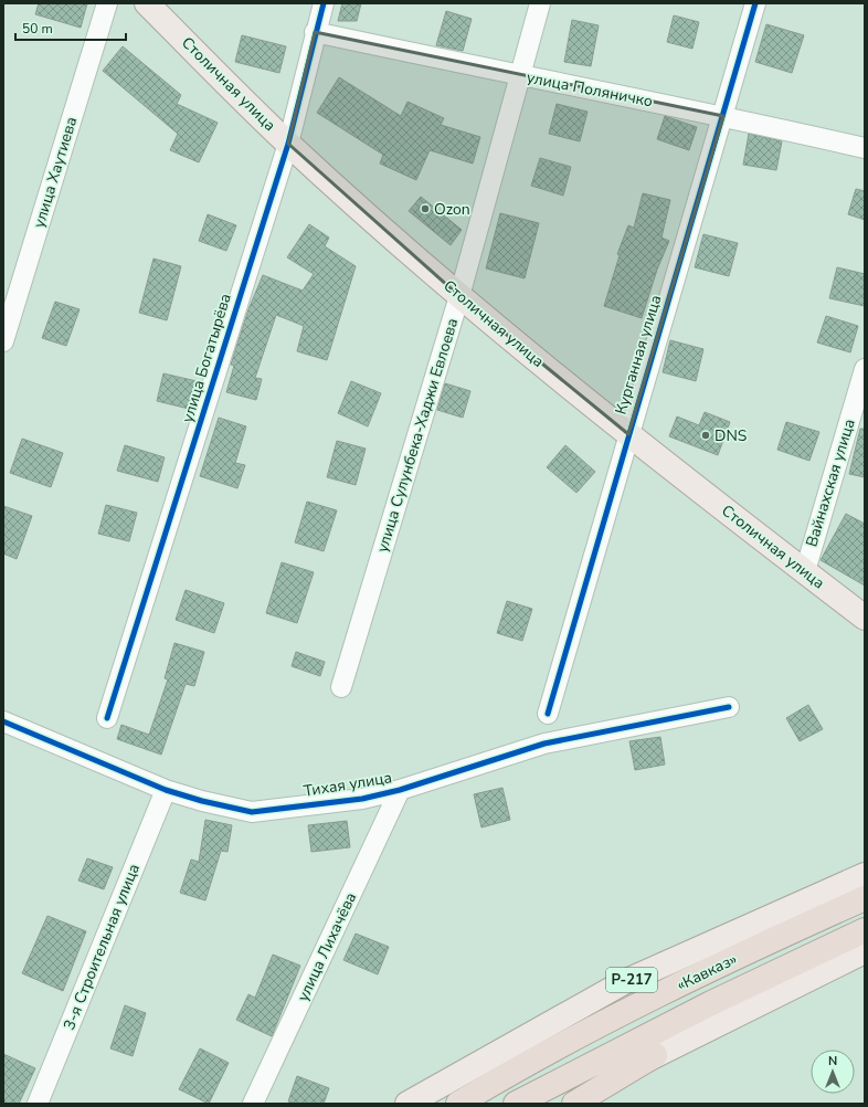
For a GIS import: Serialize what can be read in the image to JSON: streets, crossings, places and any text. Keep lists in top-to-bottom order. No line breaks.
{"streets":{"highway":["«Кавказ»","Р-217"],"main road":["Столичная улица"],"street":["улица Поляничко","улица Хаутиева","Курганная улица","улица Богатырёва","улица Сулунбека-Хаджи Евлоева","Вайнахская улица","Тихая улица","3-я Строительная улица","улица Лихачёва"]},"crossings":[["Столичная улица","Курганная улица"],["Столичная улица","улица Богатырёва"],["Столичная улица","улица Сулунбека-Хаджи Евлоева"],["Столичная улица","Вайнахская улица"],["улица Поляничко","Курганная улица"],["улица Поляничко","улица Богатырёва"],["улица Поляничко","улица Сулунбека-Хаджи Евлоева"],["Тихая улица","3-я Строительная улица"],["Тихая улица","улица Лихачёва"]],"places":["Ozon","DNS"],"scale_bar":"50 m","north":"top"}
